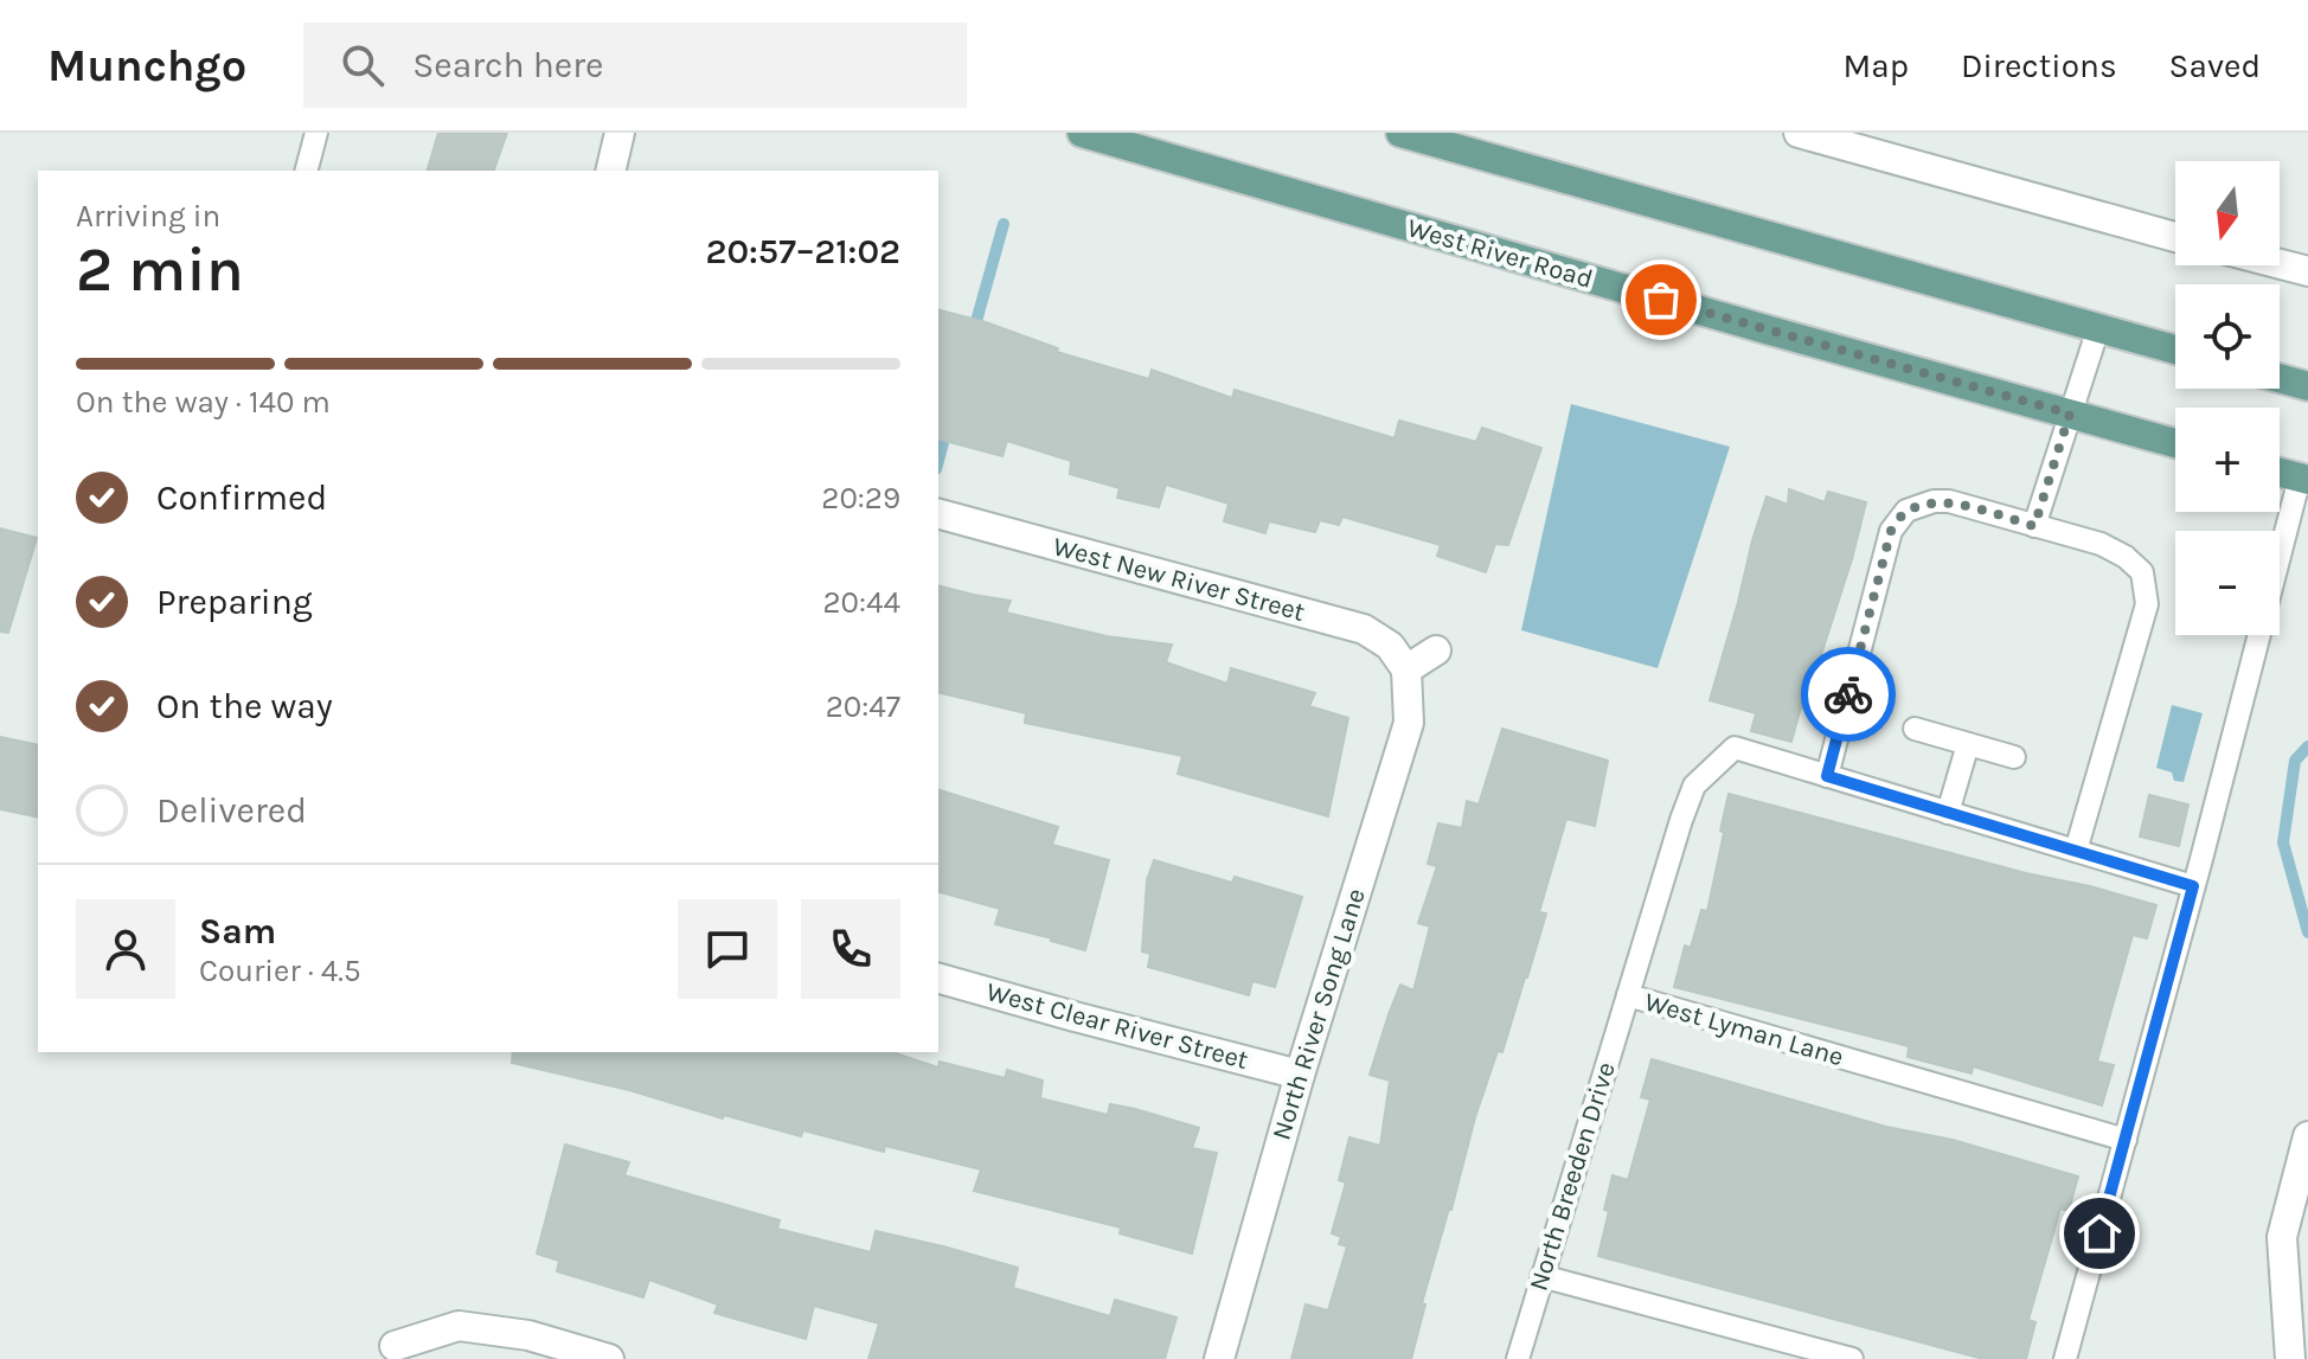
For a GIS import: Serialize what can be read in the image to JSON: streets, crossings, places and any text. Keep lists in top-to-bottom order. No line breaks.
{"streets":{"main road":["West River Road"],"street":["West New River Street","North River Song Lane","West Clear River Street"],"lane":["West Lyman Lane","North Breeden Drive"]},"crossings":[["West New River Street","North River Song Lane"],["North River Song Lane","West Clear River Street"],["West Lyman Lane","North Breeden Drive"]],"north":"bottom","page":{"header":"Munchgo","search":"Search here","nav":["Map","Directions","Saved"],"map_buttons":["+","−"],"heading":["2 min","Arriving in","20:57–21:02"],"panel":["Sam","Courier · 4.5"],"bar":"On the way · 140 m","list":[["Confirmed","20:29"],["Preparing","20:44"],["On the way","20:47"],"Delivered"]}}
